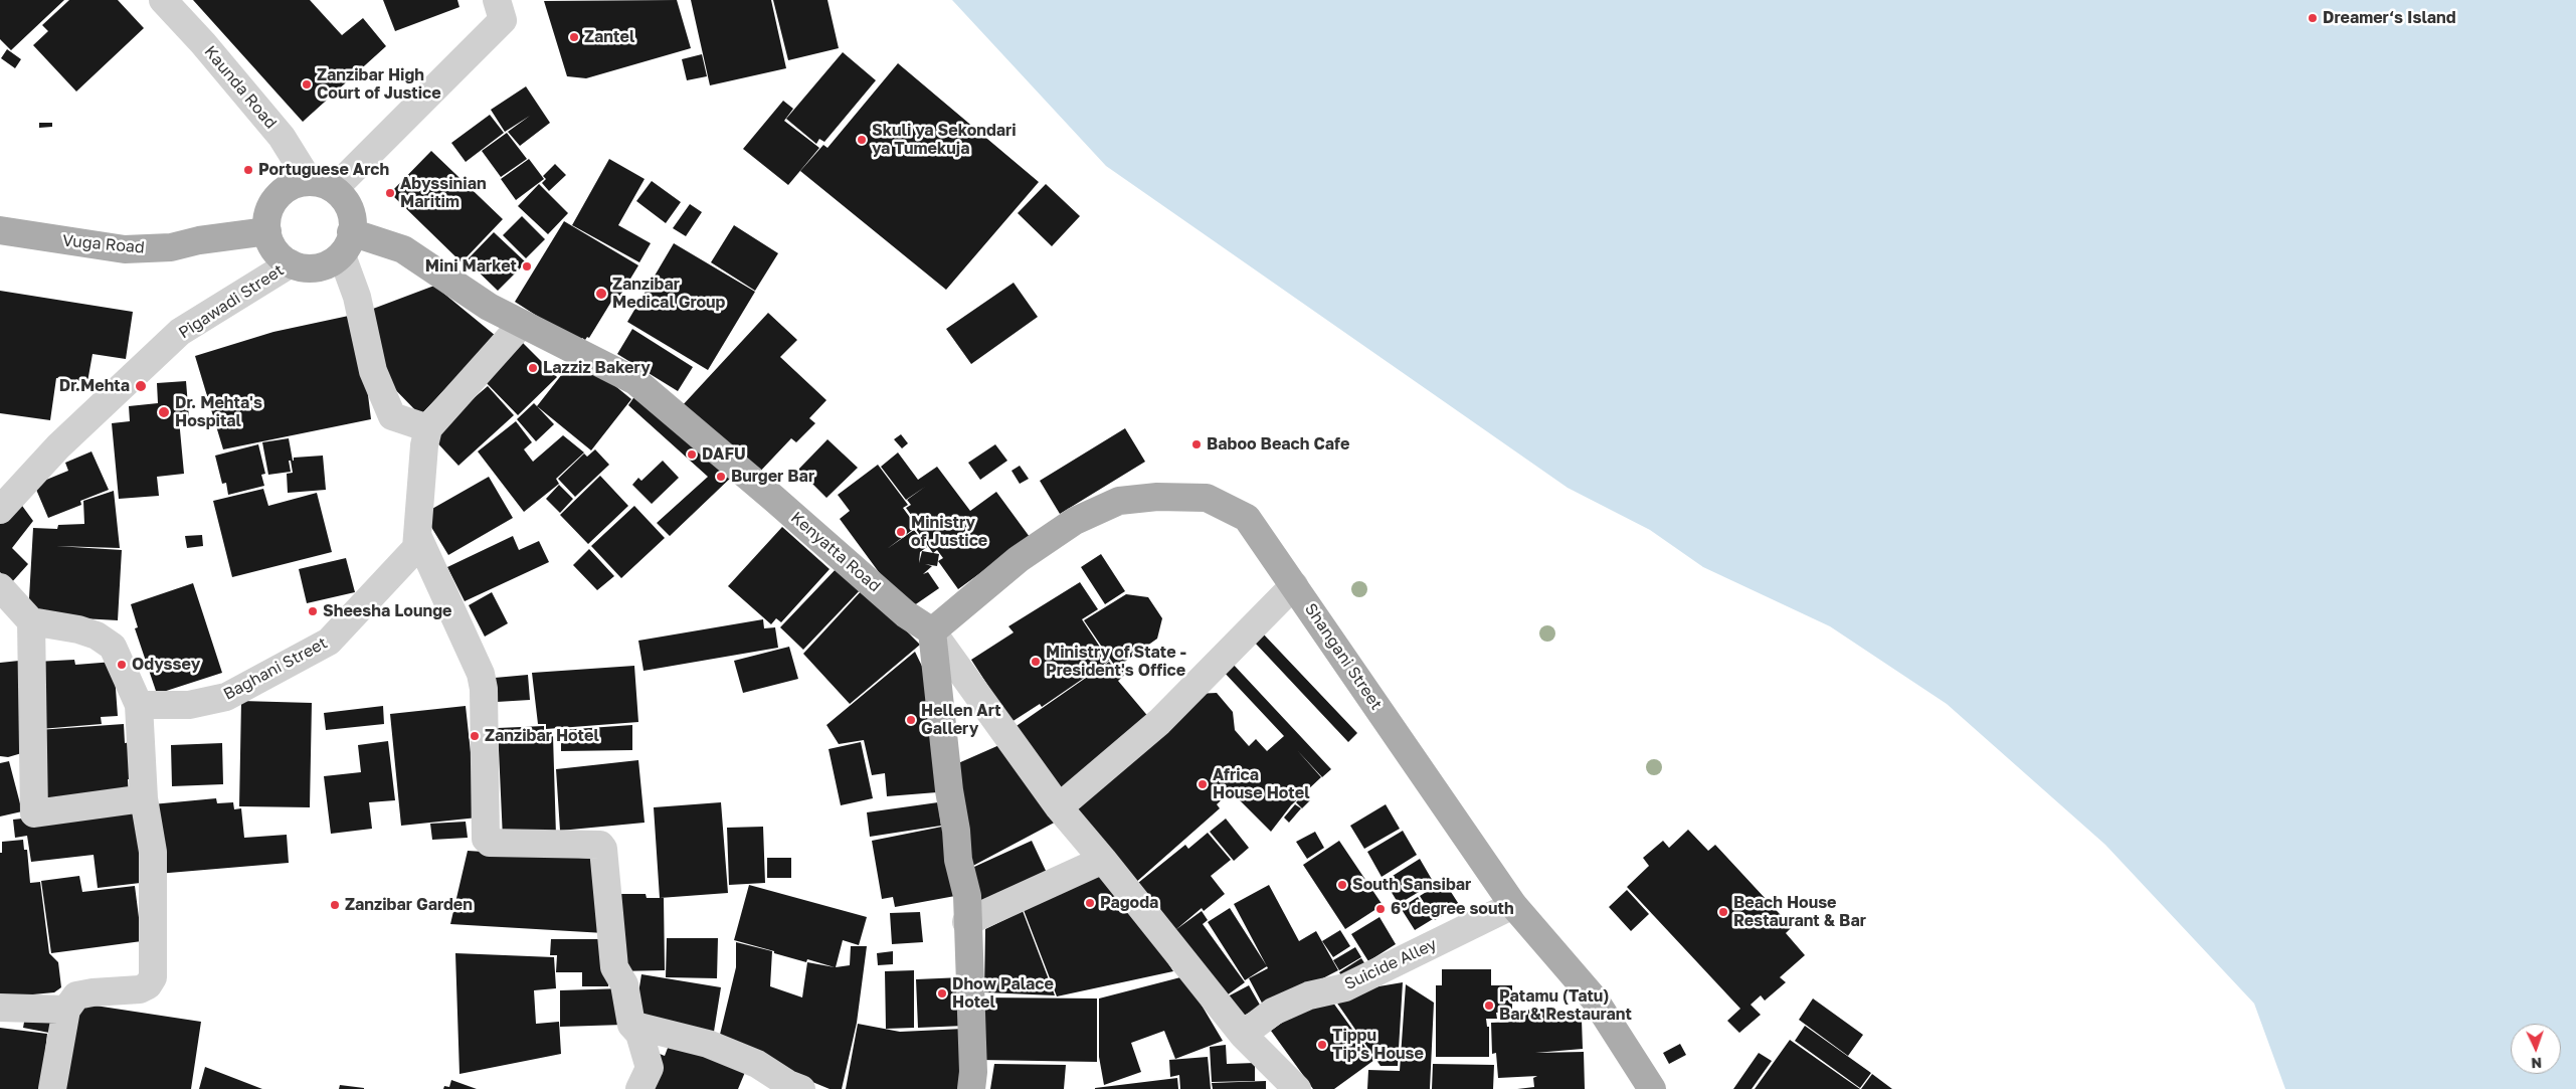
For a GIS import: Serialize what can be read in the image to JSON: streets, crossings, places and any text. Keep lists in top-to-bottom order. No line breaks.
{"streets":{"main road":["Vuga Road","Kenyatta Road","Shangani Street"],"street":["Kaunda Road","Pigawadi Street","Baghani Street","Suicide Alley"]},"crossings":[["Kaunda Road","Vuga Road"],["Kaunda Road","Pigawadi Street"],["Kaunda Road","Kenyatta Road"],["Vuga Road","Pigawadi Street"],["Vuga Road","Kenyatta Road"],["Pigawadi Street","Kenyatta Road"],["Kenyatta Road","Shangani Street"],["Shangani Street","Suicide Alley"]],"places":["Dreamer‘s Island","Zantel","Zanzibar High Court of Justice","Skuli ya Sekondari ya Tumekuja","Portuguese Arch","Abyssinian Maritim","Mini Market","Zanzibar Medical Group","Lazziz Bakery","Dr.Mehta","Dr. Mehta's Hospital","Baboo Beach Cafe","DAFU","Burger Bar","Ministry of Justice","Sheesha Lounge","Ministry of State - President's Office","Odyssey","Hellen Art Gallery","Zanzibar Hotel","Africa House Hotel","South Sansibar","Pagoda","Zanzibar Garden","6° degree south","Beach House Restaurant & Bar","Dhow Palace Hotel","Patamu (Tatu) Bar & Restaurant","Tippu Tip's House"],"north":"bottom"}
